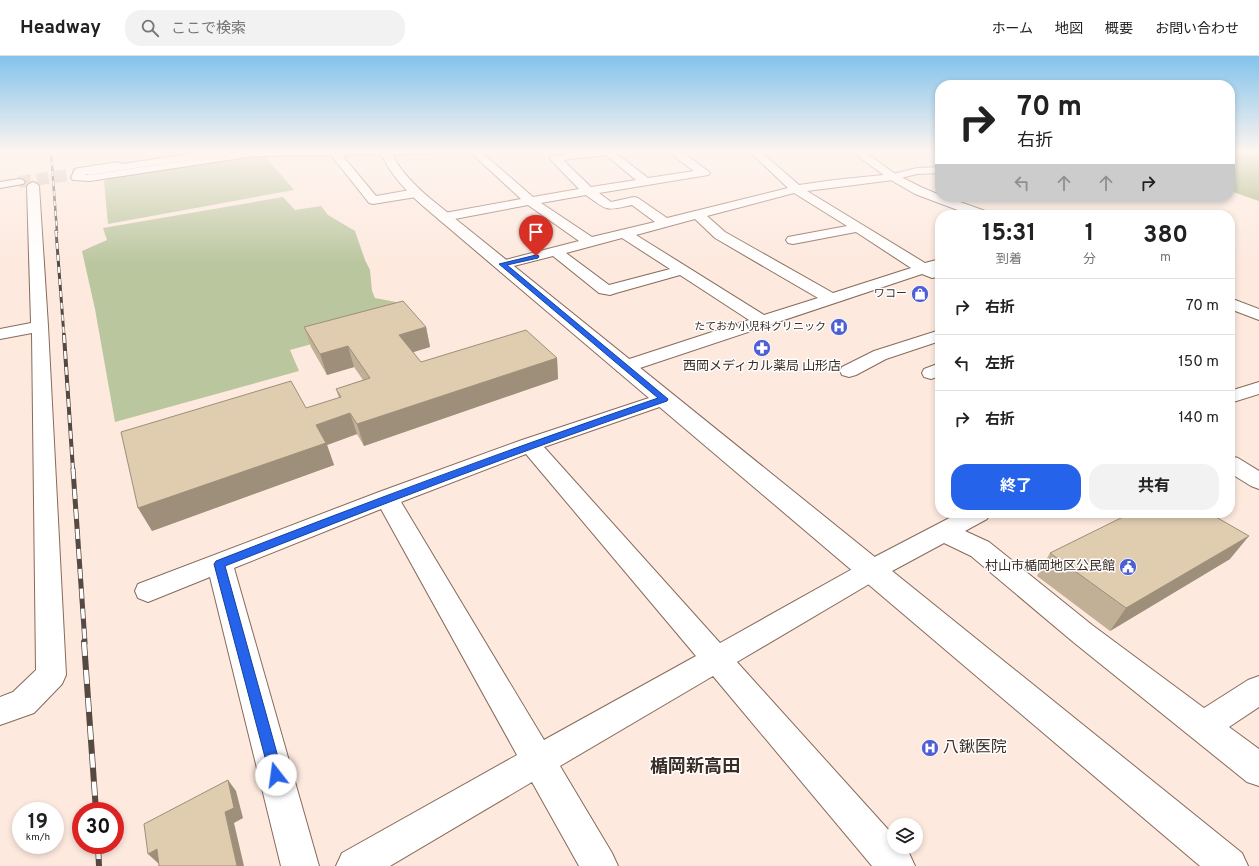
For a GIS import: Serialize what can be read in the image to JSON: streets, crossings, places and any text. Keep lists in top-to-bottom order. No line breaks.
{"districts":["楯岡新高田"],"places":{"shop":["ワコー"],"hospital":["たておか小児科クリニック","八鍬医院"],"pharmacy":["西岡メディカル薬局 山形店"],"public building":["村山市楯岡地区公民館"]},"page":{"header":"Headway","search":"ここで検索","nav":["ホーム","地図","概要","お問い合わせ"],"turn":["70 m","右折"],"eta":["15:31","到着","1","分","380","m"],"list":[{"name":"右折","value":"70 m"},{"name":"左折","value":"150 m"},{"name":"右折","value":"140 m"}],"buttons":["終了","共有"],"speed":"19 km/h","limit":"30"}}
